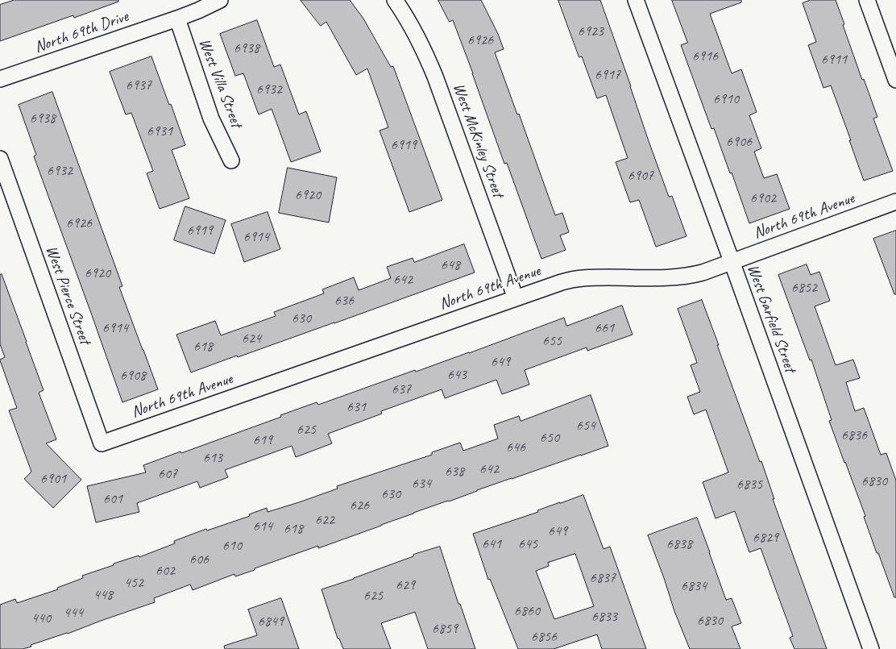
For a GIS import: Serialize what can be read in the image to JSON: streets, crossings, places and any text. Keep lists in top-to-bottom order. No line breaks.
{"streets":{"street":["North 69th Drive","West Villa Street","West McKinley Street","North 69th Avenue","West Pierce Street","West Garfield Street"]},"crossings":[["North 69th Drive","West Villa Street"],["West McKinley Street","North 69th Avenue"],["North 69th Avenue","West Pierce Street"],["North 69th Avenue","West Garfield Street"]],"house_numbers":["6923","6926","6938","6916","6911","6917","6937","6932","6910","6938","6931","6906","6919","6932","6907","6920","6902","6926","6919","6914","648","6920","642","6852","636","630","6914","661","624","655","618","649","643","6908","637","631","654","625","6836","650","619","646","613","642","638","607","6901","6830","634","6835","630","601","626","622","614","618","649","6829","641","645","6838","610","606","602","6837","452","629","6834","448","625","6860","444","6833","440","6830","6849","6859","6856"]}
